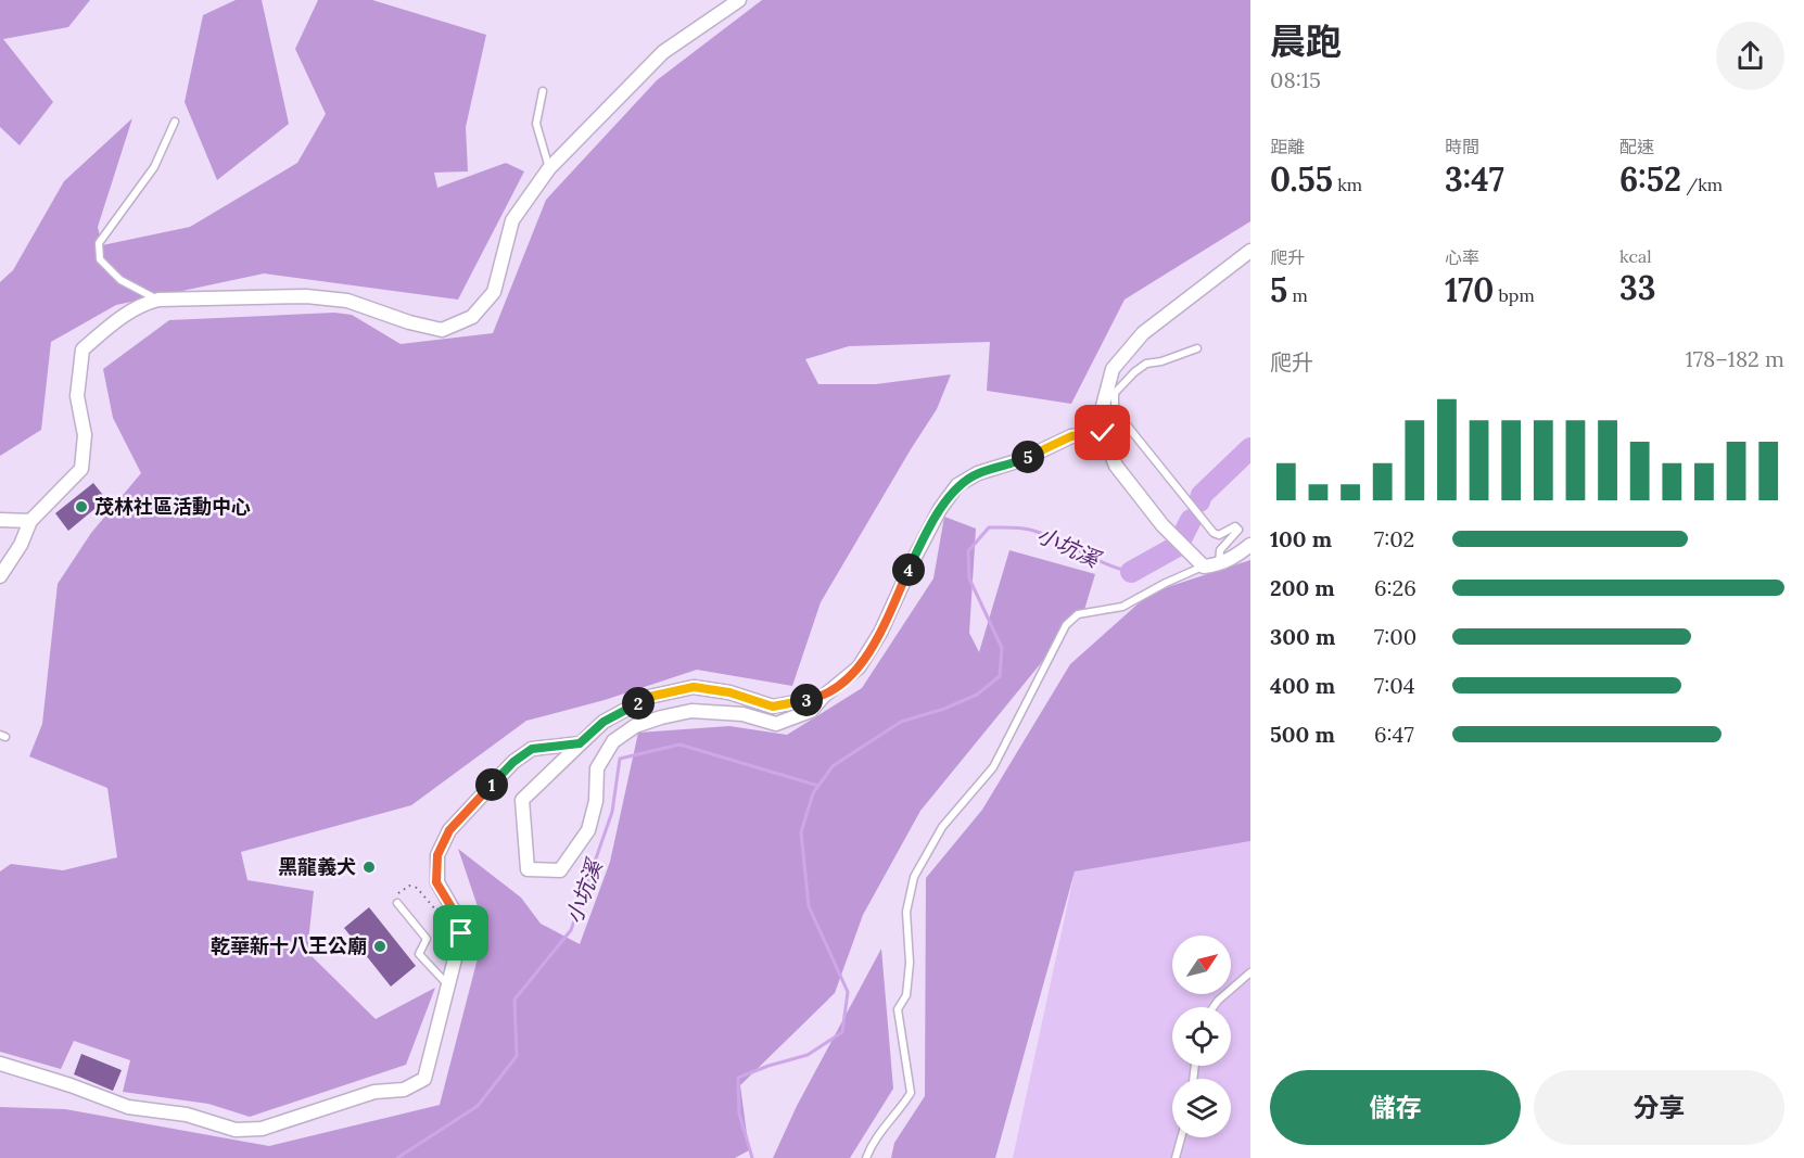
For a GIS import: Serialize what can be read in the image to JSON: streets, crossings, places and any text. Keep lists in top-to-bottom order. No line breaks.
{"water":["小坑溪"],"places":["茂林社區活動中心","黑龍義犬","乾華新十八王公廟"],"north":"top right","page":{"heading":["晨跑","08:15"],"stats":[["距離","0.55 km"],["時間","3:47"],["配速","6:52 /km"],["爬升","5 m"],["心率","170 bpm"],["kcal","33"]],"chart":["爬升","178–182 m"],"pins":["5","4","3","2","1"],"list":[{"name":"100 m","note":"7:02"},{"name":"200 m","note":"6:26"},{"name":"300 m","note":"7:00"},{"name":"400 m","note":"7:04"},{"name":"500 m","note":"6:47"}],"buttons":["儲存","分享"]}}
